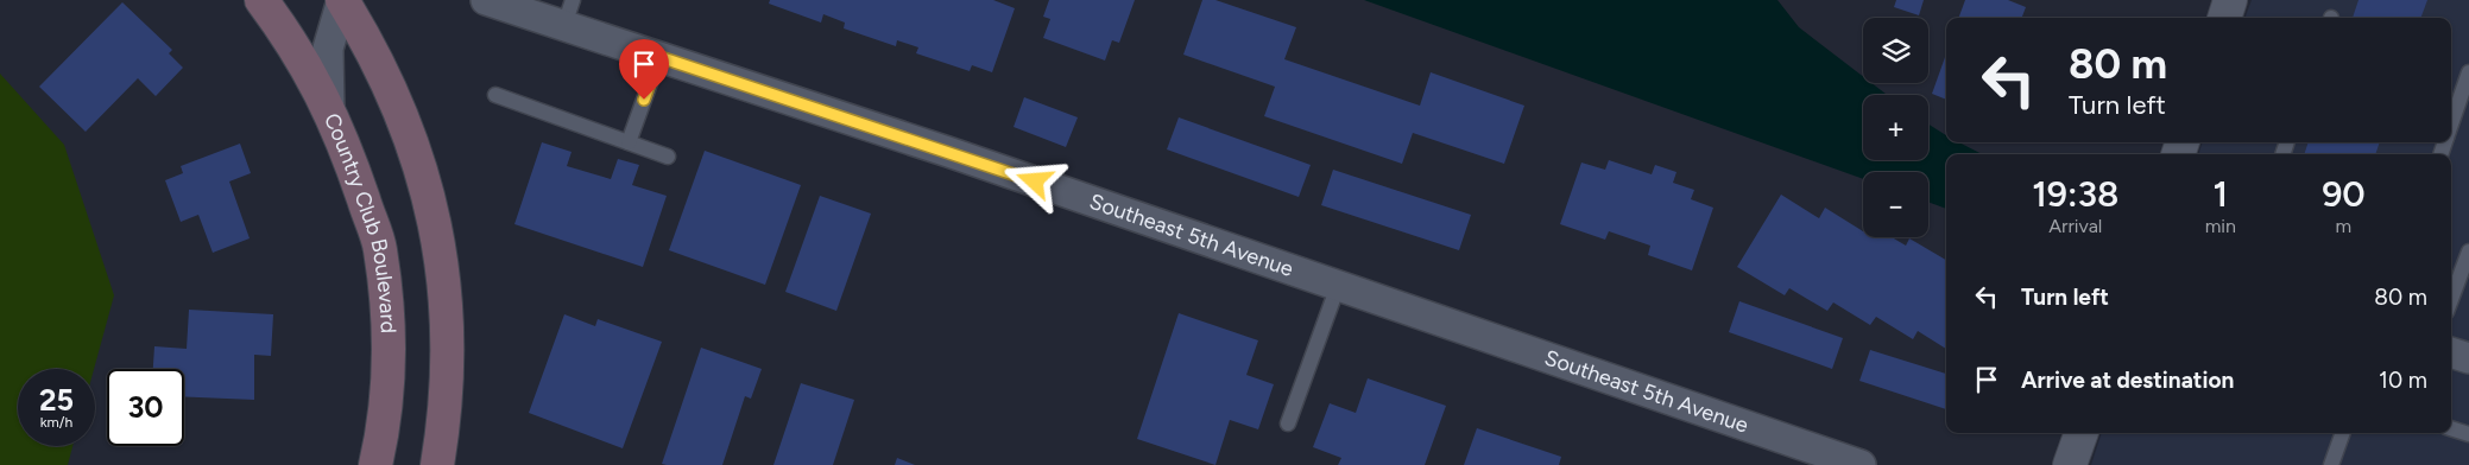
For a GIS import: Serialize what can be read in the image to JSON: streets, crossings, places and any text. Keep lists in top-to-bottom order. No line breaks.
{"streets":{"main road":["Country Club Boulevard"],"street":["Southeast 5th Avenue"]},"page":{"map_buttons":["+","−"],"turn":["80 m","Turn left"],"eta":["19:38","Arrival","1","min","90","m"],"list":[{"name":"Turn left","value":"80 m"},{"name":"Arrive at destination","value":"10 m"}],"speed":"25 km/h","limit":"30"}}
